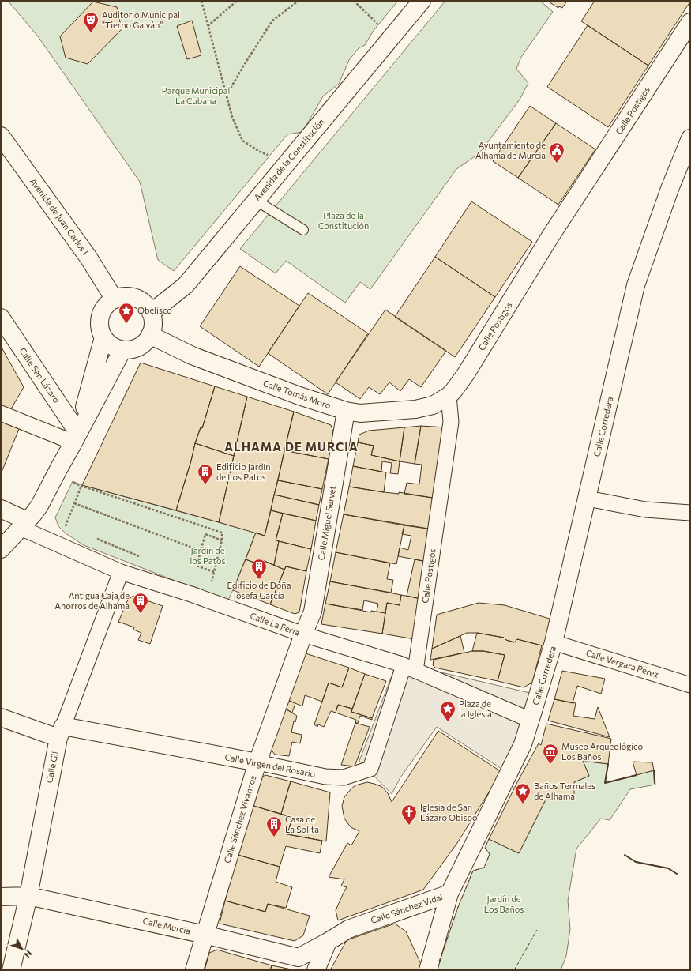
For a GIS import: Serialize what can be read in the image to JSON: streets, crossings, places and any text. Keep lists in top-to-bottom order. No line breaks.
{"streets":{"street":["Calle Postigos","Avenida de la Constitución","Avenida de Juan Carlos I","Calle San Lázaro","Calle Tomás Moro","Calle Corredera","Calle Miguel Servet","Calle La Feria","Calle Vergara Pérez","Calle Virgen del Rosario","Calle Gil","Calle Sánchez Vivancos","Calle Sánchez Vidal","Calle Murcia"]},"crossings":[["Calle Postigos","Calle Tomás Moro"],["Calle Postigos","Calle La Feria"],["Calle Postigos","Calle Virgen del Rosario"],["Avenida de la Constitución","Avenida de Juan Carlos I"],["Avenida de la Constitución","Calle Tomás Moro"],["Avenida de Juan Carlos I","Calle Tomás Moro"],["Calle Tomás Moro","Calle Miguel Servet"],["Calle Corredera","Calle La Feria"],["Calle Corredera","Calle Vergara Pérez"],["Calle Corredera","Calle Sánchez Vidal"],["Calle Miguel Servet","Calle La Feria"],["Calle Miguel Servet","Calle Sánchez Vivancos"],["Calle La Feria","Calle Virgen del Rosario"],["Calle La Feria","Calle Gil"],["Calle La Feria","Calle Sánchez Vivancos"],["Calle La Feria","Calle Sánchez Vidal"],["Calle Virgen del Rosario","Calle Gil"],["Calle Virgen del Rosario","Calle Sánchez Vivancos"],["Calle Gil","Calle Murcia"],["Calle Sánchez Vivancos","Calle Murcia"],["Calle Sánchez Vidal","Calle Murcia"]],"districts":["ALHAMA DE MURCIA"],"parks":["Parque Municipal La Cubana","Plaza de la Constitución","Jardín de los Patos","Jardín de Los Baños"],"places":{"theatre":["Auditorio Municipal \"Tierno Galván\""],"public building":["Ayuntamiento de Alhama de Murcia"],"place":["Obelisco","Plaza de la Iglesia","Baños Termales de Alhama"],"building":["Edificio Jardín de Los Patos","Edificio de Doña Josefa García","Antigua Caja de Ahorros de Alhama","Casa de La Solita"],"museum":["Museo Arqueológico Los Baños"],"church":["Iglesia de San Lázaro Obispo"]},"north":"bottom right"}
